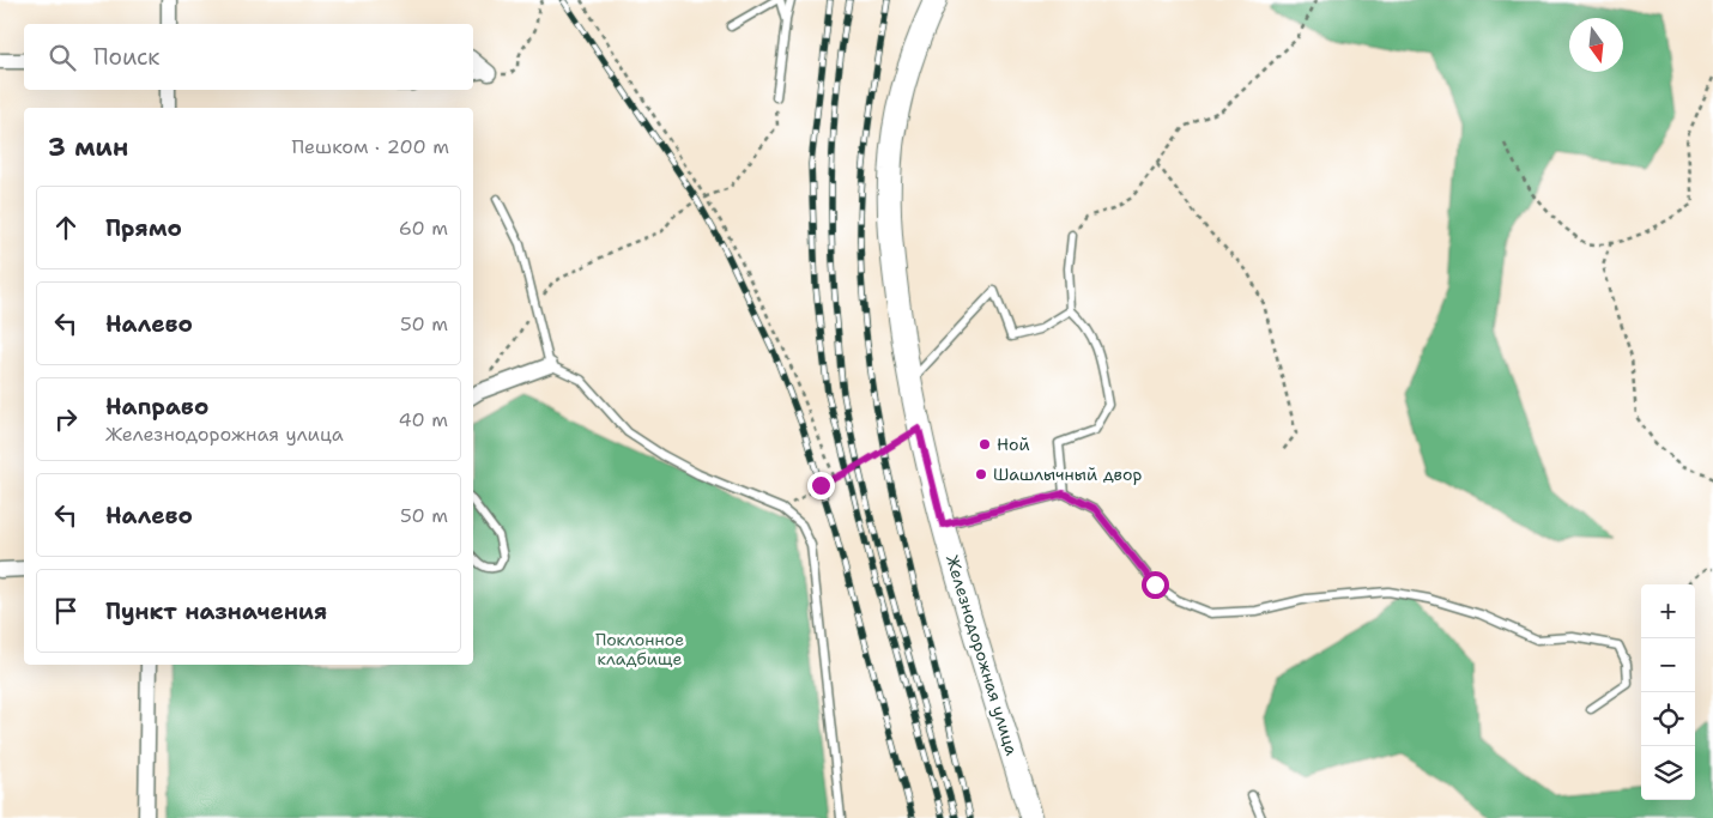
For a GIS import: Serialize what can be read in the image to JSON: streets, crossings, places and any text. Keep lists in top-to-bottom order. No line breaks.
{"streets":{"street":["Железнодорожная улица"]},"parks":["Поклонное кладбище"],"places":["Ной","Шашлычный двор"],"north":"bottom","page":{"search":"Поиск","heading":["3 мин","Пешком · 200 m"],"list":[["Прямо","60 m"],["Налево","50 m"],["Направо","Железнодорожная улица","40 m"],["Налево","50 m"],"Пункт назначения"],"map_buttons":["+","−"]}}
